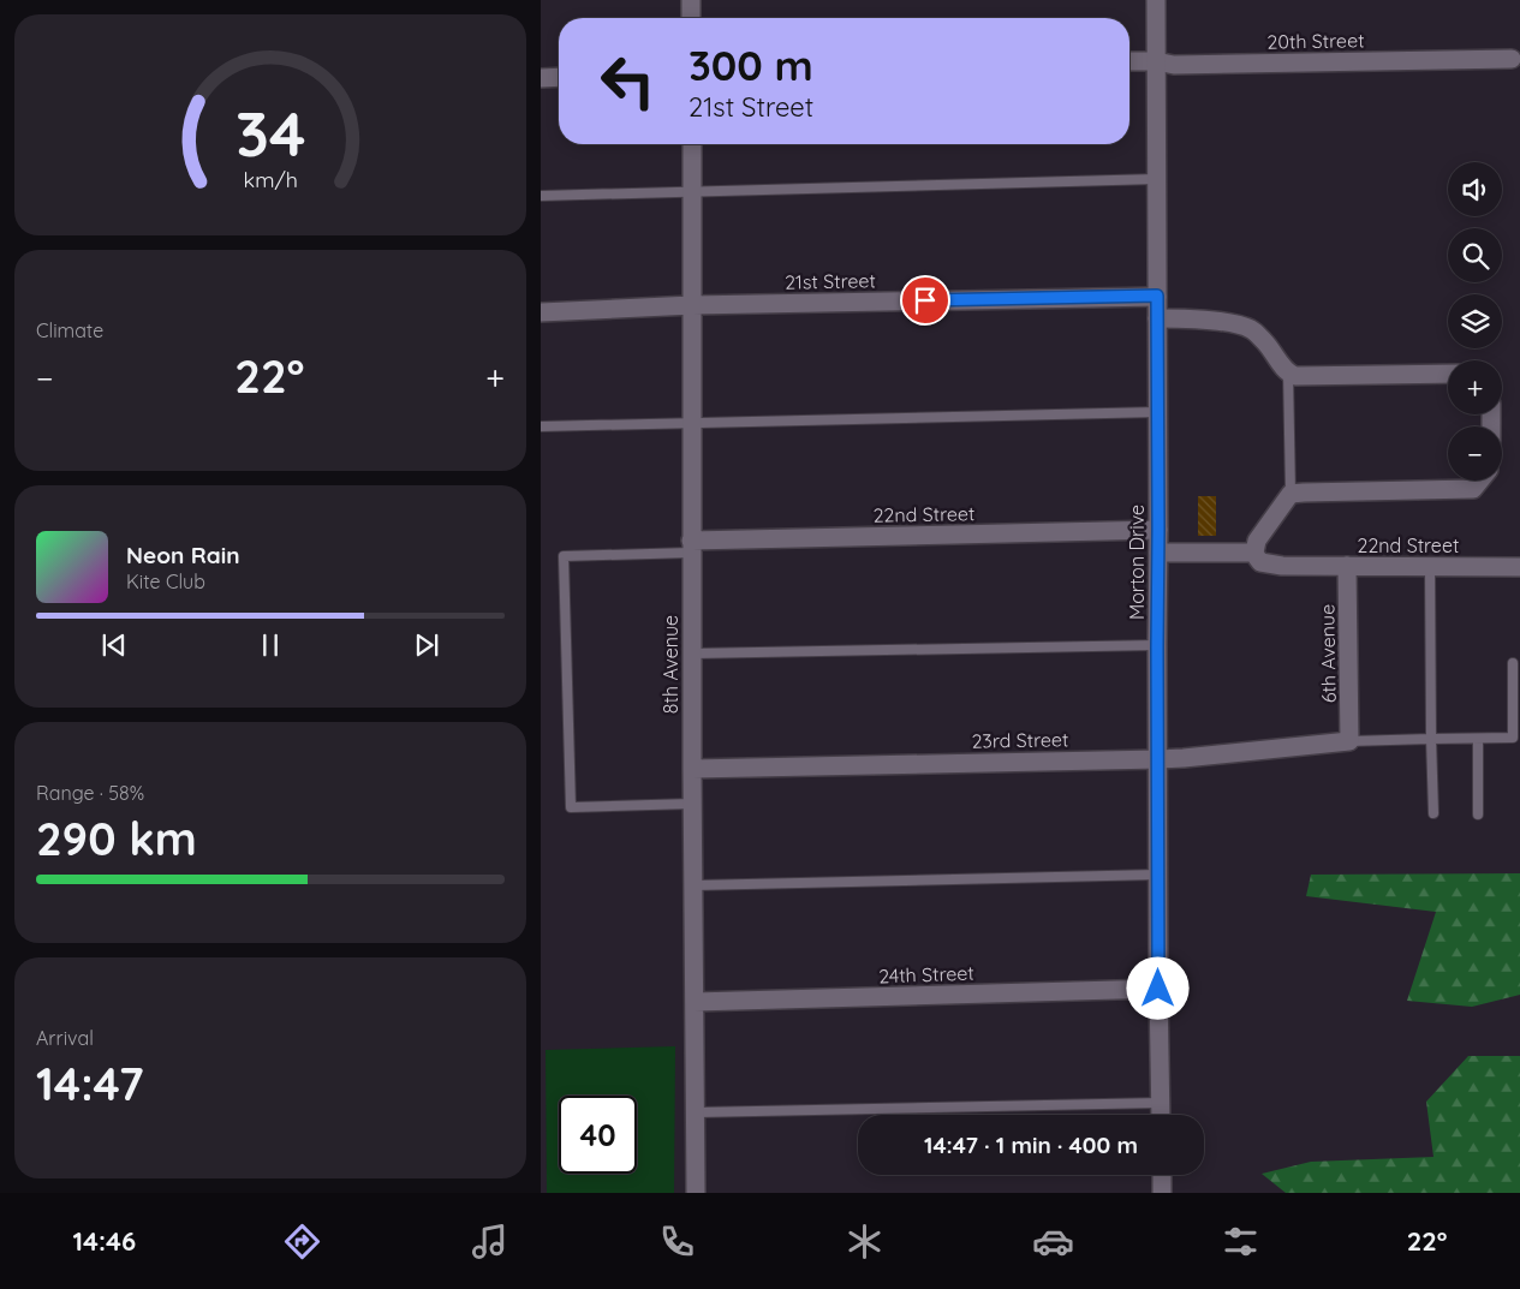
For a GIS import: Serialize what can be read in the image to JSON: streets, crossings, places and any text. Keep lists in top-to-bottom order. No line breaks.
{"streets":{"street":["20th Street","21st Street","22nd Street","Morton Drive","6th Avenue","8th Avenue","23rd Street","24th Street"]},"crossings":[["20th Street","Morton Drive"],["21st Street","Morton Drive"],["21st Street","8th Avenue"],["22nd Street","Morton Drive"],["22nd Street","6th Avenue"],["22nd Street","8th Avenue"],["Morton Drive","23rd Street"],["Morton Drive","24th Street"],["6th Avenue","23rd Street"],["8th Avenue","23rd Street"],["8th Avenue","24th Street"]],"page":{"turn":["300 m","21st Street"],"map_buttons":["+","−"],"tile":["Climate",["Range · 58%","290 km"],["Arrival","14:47"]],"heat":["−","22°","+"],"song":["Neon Rain","Kite Club"],"limit":"40","trip":"14:47 · 1 min · 400 m","tabs":["14:46","22°"],"gauge":["34","km/h"]}}
